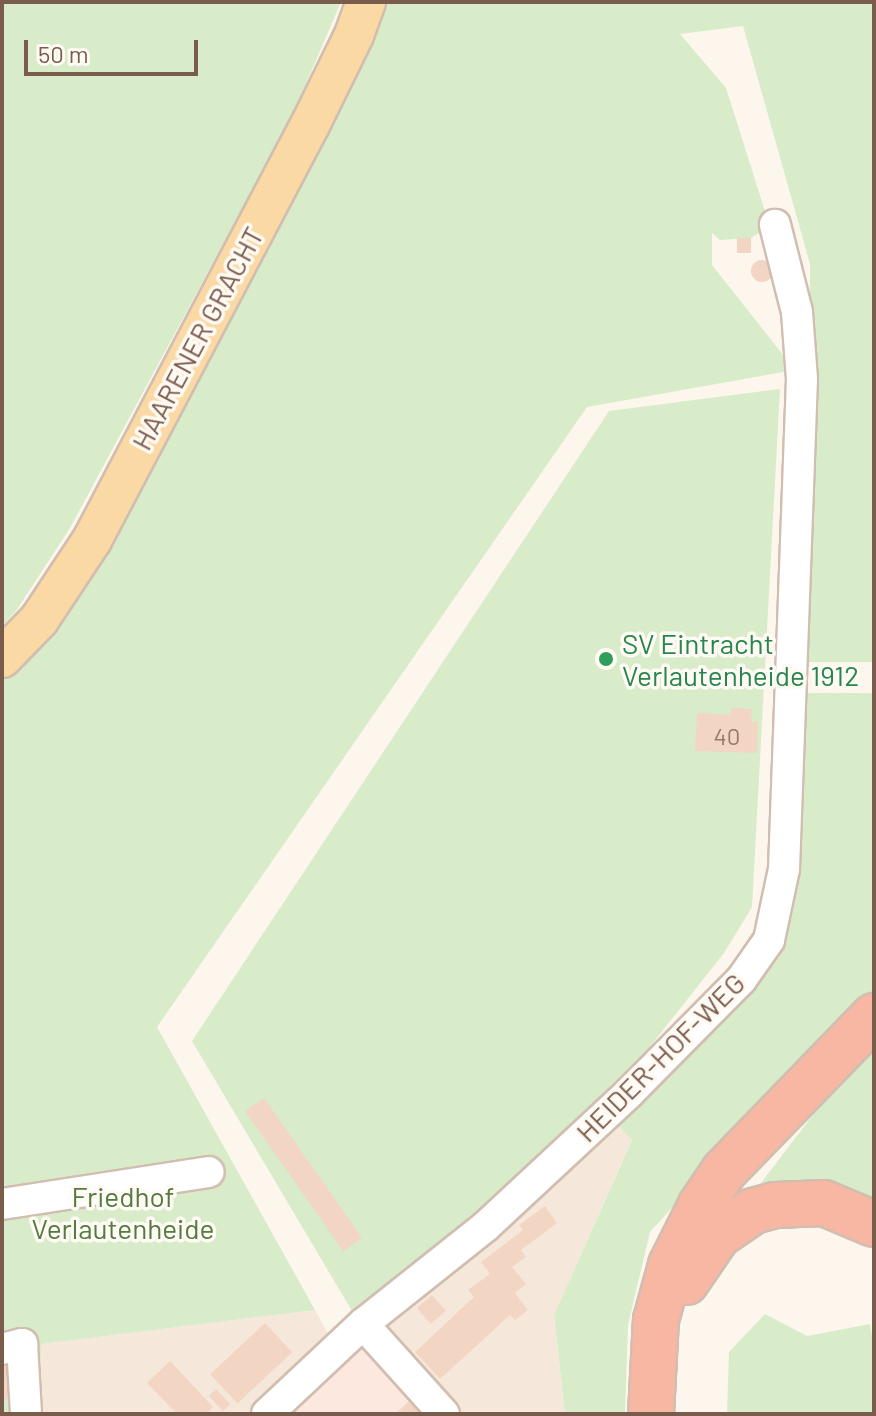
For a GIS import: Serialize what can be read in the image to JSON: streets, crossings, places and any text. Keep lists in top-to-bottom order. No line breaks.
{"streets":{"main road":["HAARENER GRACHT"],"street":["HEIDER-HOF-WEG"]},"parks":["Friedhof Verlautenheide"],"places":["SV Eintracht Verlautenheide 1912"],"house_numbers":["40"],"scale_bar":"50 m"}
